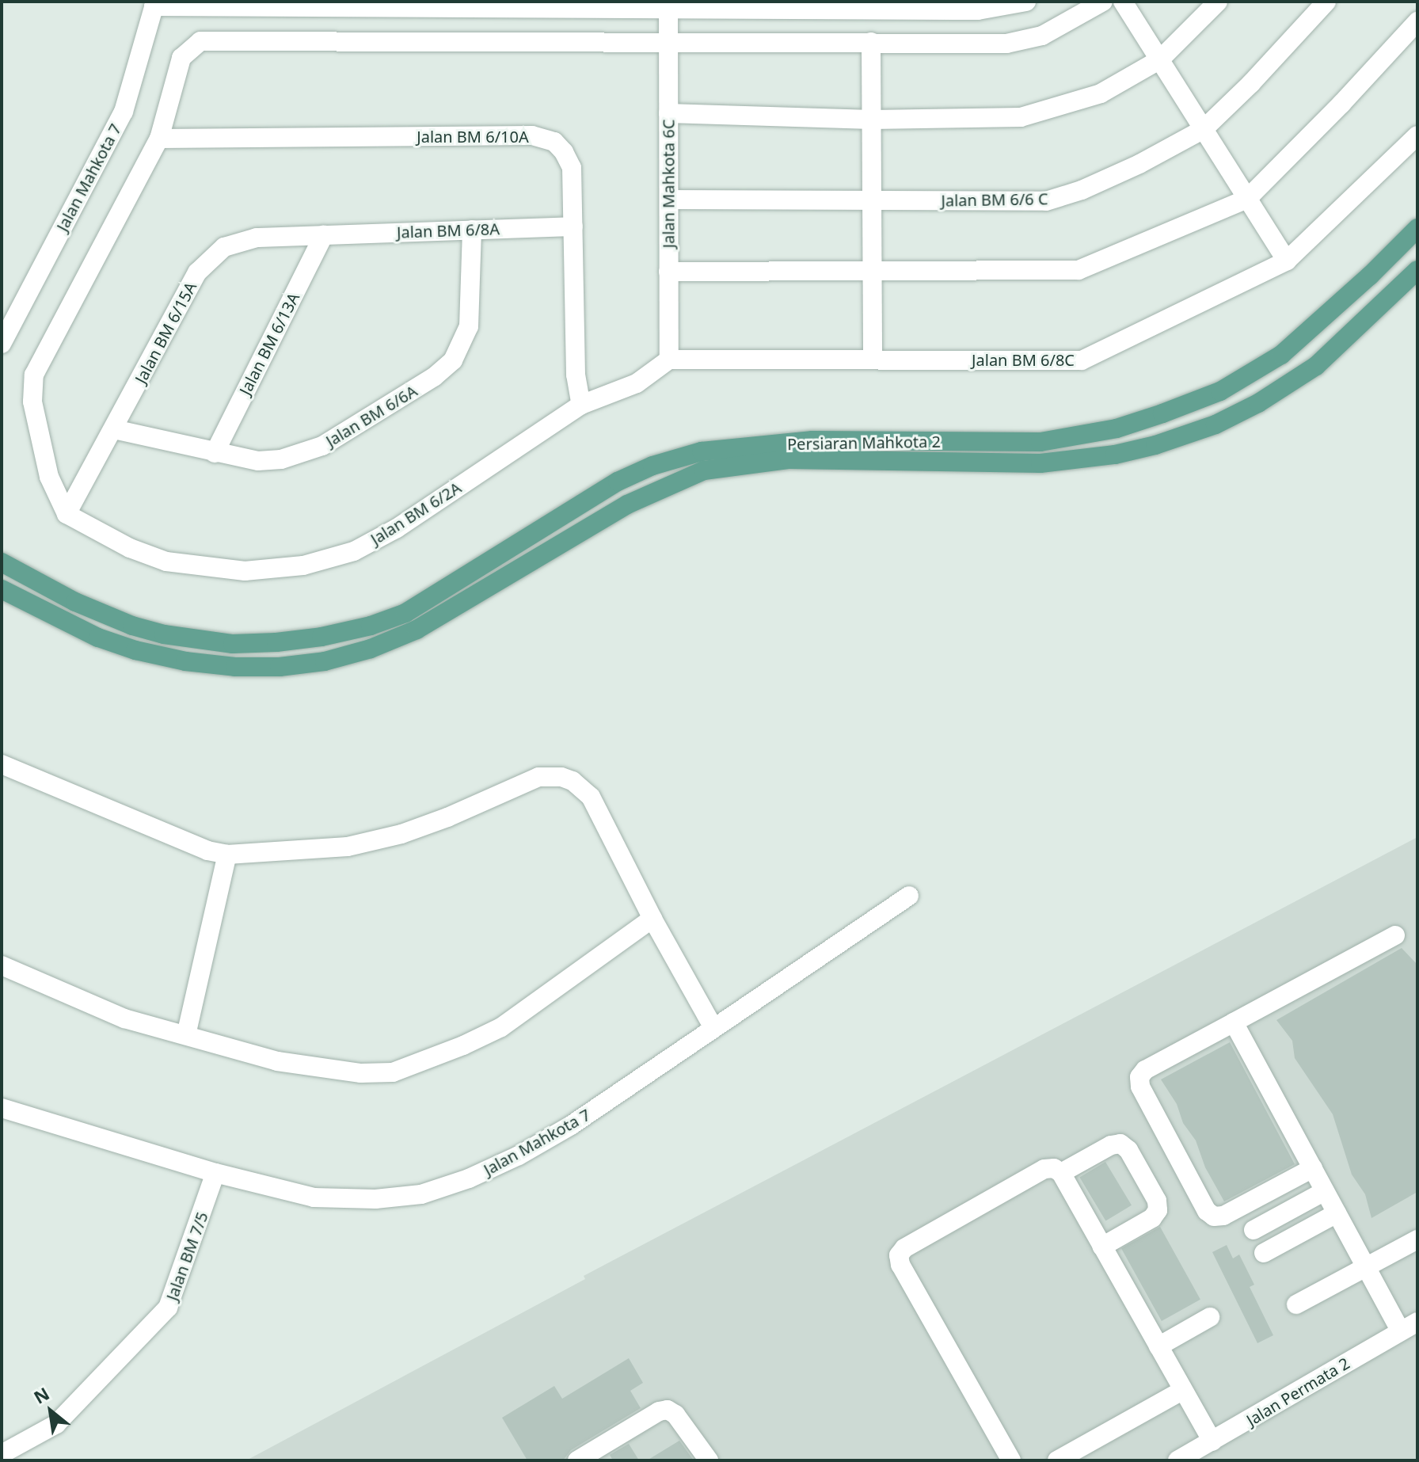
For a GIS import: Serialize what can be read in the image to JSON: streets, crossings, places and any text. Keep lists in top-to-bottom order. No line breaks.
{"streets":{"main road":["Persiaran Mahkota 2"],"street":["Jalan BM 6/10A","Jalan Mahkota 7","Jalan Mahkota 6C","Jalan BM 6/6 C","Jalan BM 6/8A","Jalan BM 6/15A","Jalan BM 6/13A","Jalan BM 6/8C","Jalan BM 6/6A","Jalan BM 6/2A","Jalan BM 7/5","Jalan Permata 2"]},"crossings":[["Jalan BM 6/10A","Jalan BM 6/8A"],["Jalan BM 6/10A","Jalan BM 6/2A"],["Jalan Mahkota 7","Jalan BM 7/5"],["Jalan Mahkota 6C","Jalan BM 6/6 C"],["Jalan Mahkota 6C","Jalan BM 6/8C"],["Jalan Mahkota 6C","Jalan BM 6/2A"],["Jalan BM 6/8A","Jalan BM 6/15A"],["Jalan BM 6/8A","Jalan BM 6/13A"],["Jalan BM 6/8A","Jalan BM 6/6A"],["Jalan BM 6/15A","Jalan BM 6/13A"],["Jalan BM 6/15A","Jalan BM 6/6A"],["Jalan BM 6/15A","Jalan BM 6/2A"],["Jalan BM 6/13A","Jalan BM 6/6A"],["Jalan BM 6/8C","Jalan BM 6/2A"]],"north":"top left"}
